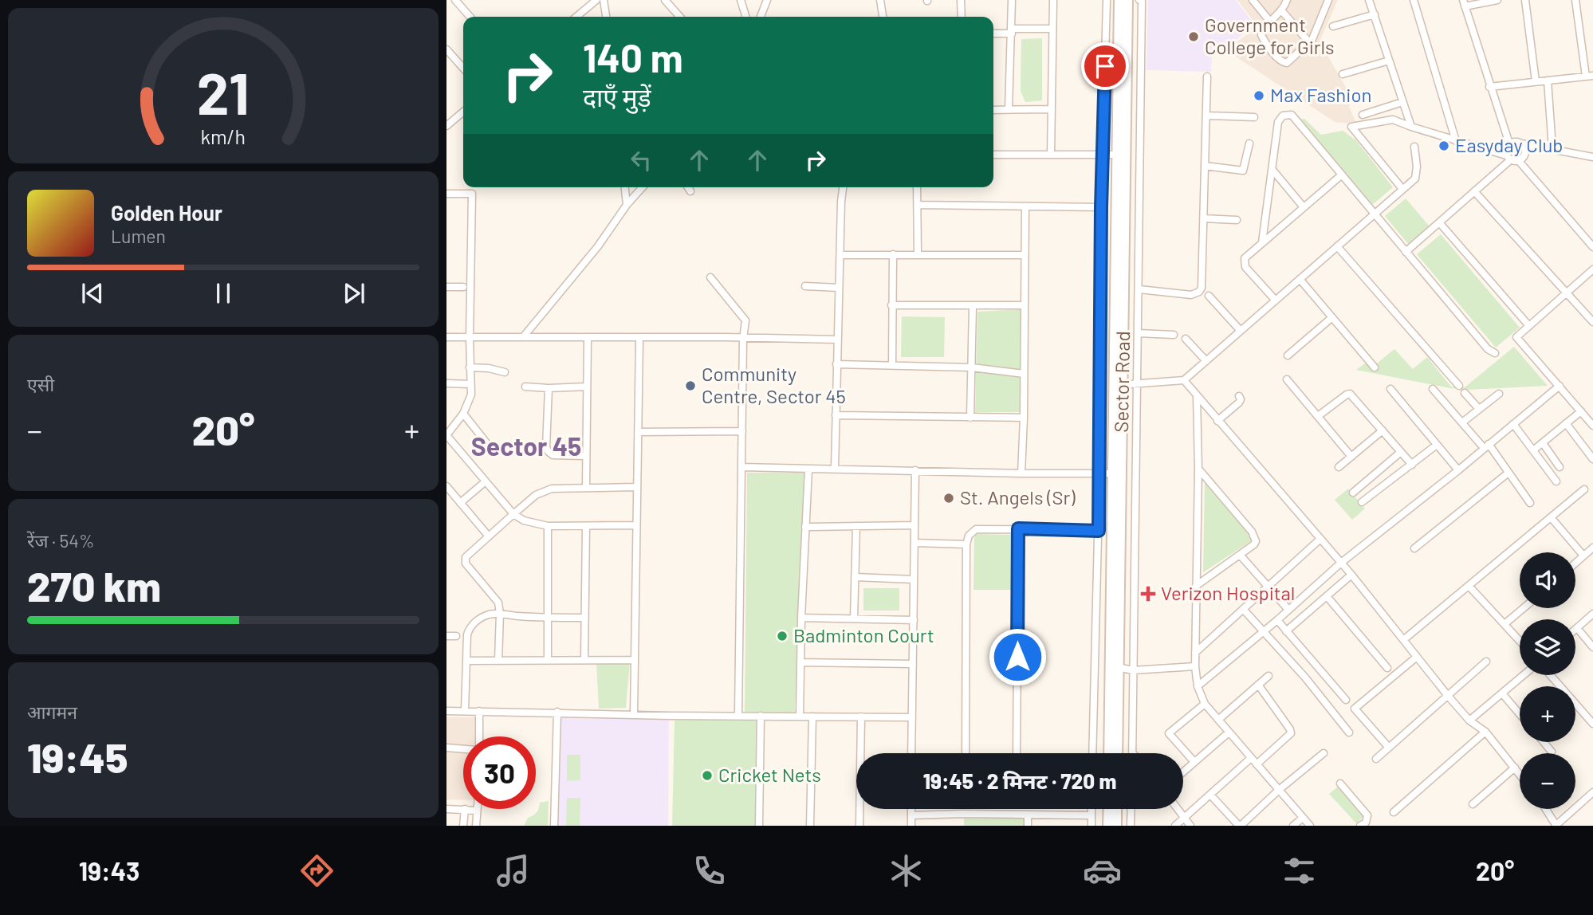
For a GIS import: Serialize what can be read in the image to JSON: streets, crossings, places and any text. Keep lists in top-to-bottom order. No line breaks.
{"streets":{"main road":["Sector Road"]},"districts":["Sector 45"],"places":{"other":["Government College for Girls","Max Fashion","Easyday Club","Community Centre, Sector 45","St. Angels (Sr)","Badminton Court","Cricket Nets"],"health":["Verizon Hospital"]},"page":{"turn":["140 m","दाएँ मुड़ें"],"song":["Golden Hour","Lumen"],"tile":["एसी",["रेंज · 54%","270 km"],["आगमन","19:45"]],"heat":["−","20°","+"],"map_buttons":["+","−"],"limit":"30","trip":"19:45 · 2 मिनट · 720 m","tabs":["19:43","20°"],"gauge":["21","km/h"]}}
